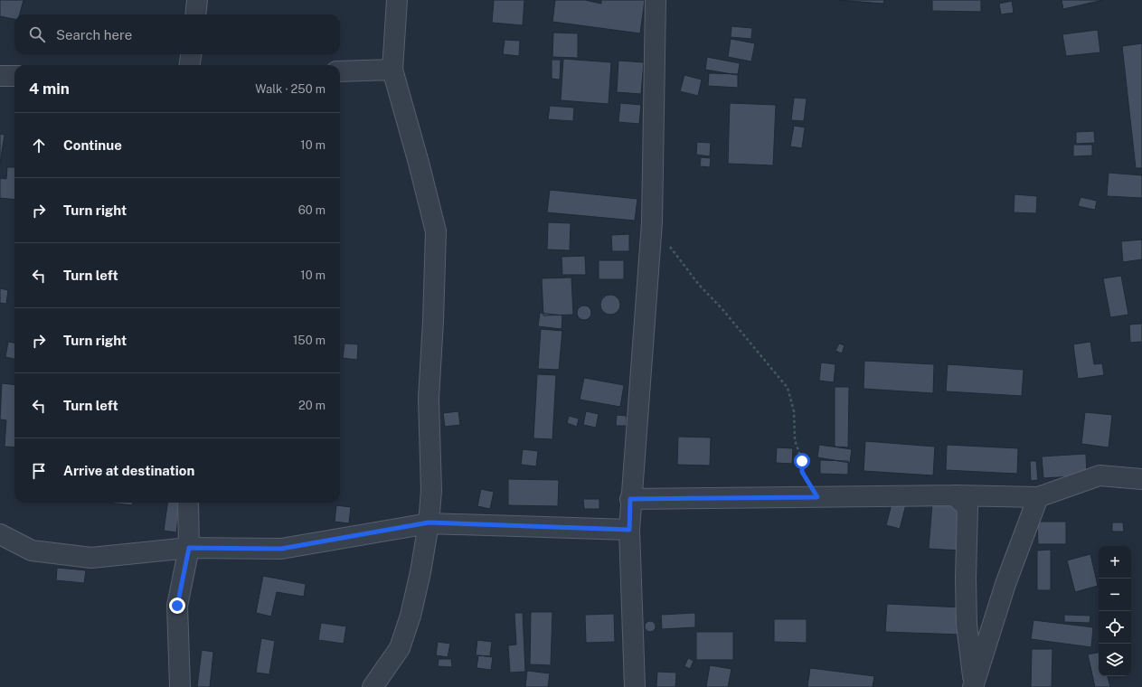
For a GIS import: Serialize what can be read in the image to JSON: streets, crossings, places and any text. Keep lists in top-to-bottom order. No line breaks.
{"page":{"search":"Search here","heading":["4 min","Walk · 250 m"],"list":[["Continue","10 m"],["Turn right","60 m"],["Turn left","10 m"],["Turn right","150 m"],["Turn left","20 m"],"Arrive at destination"],"map_buttons":["+","−"]}}
